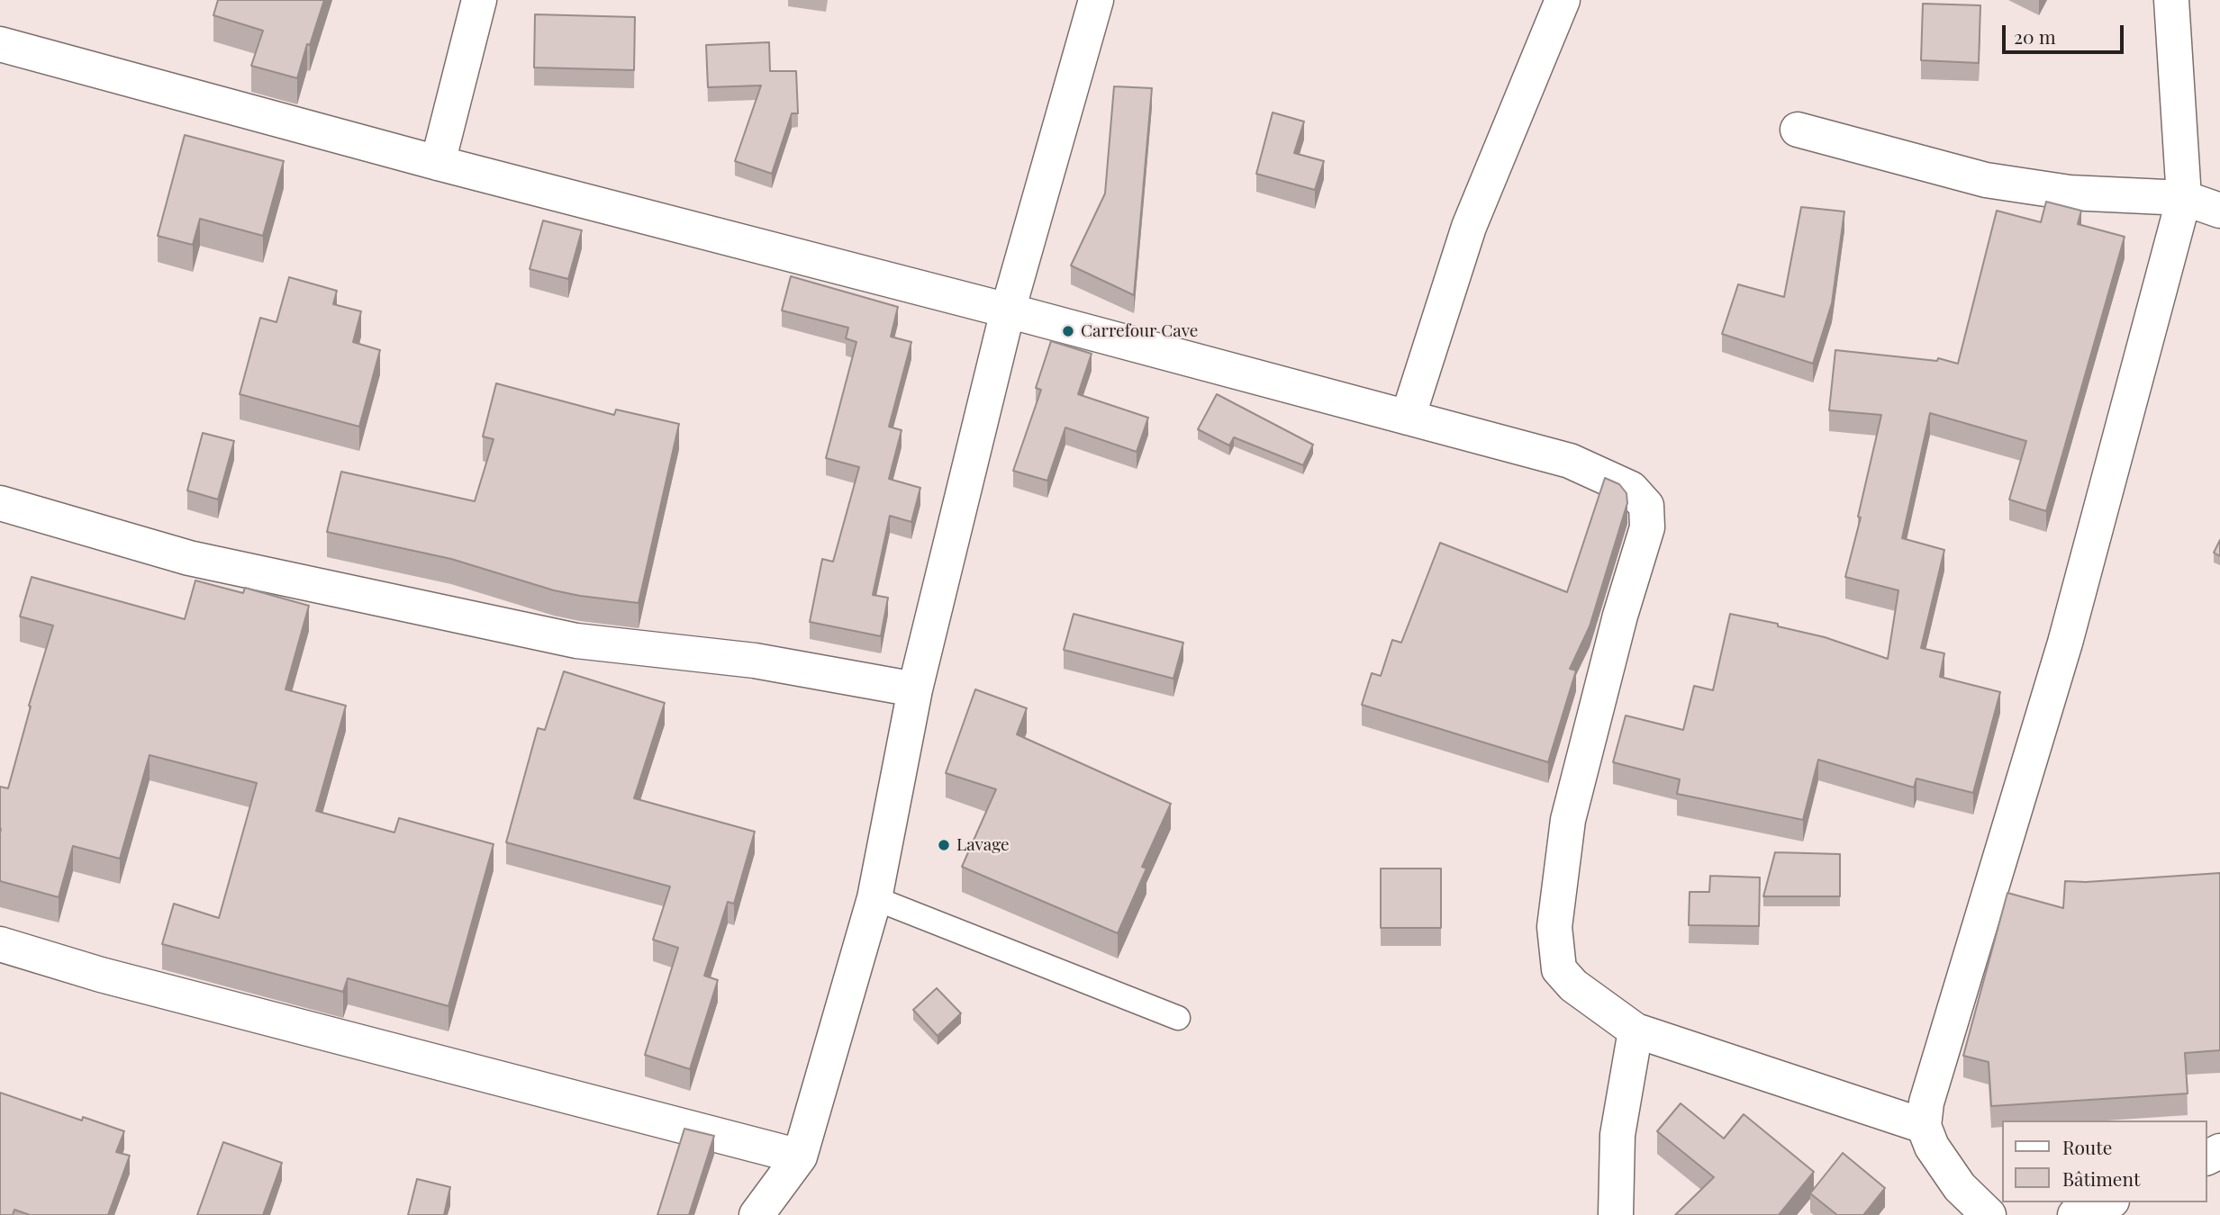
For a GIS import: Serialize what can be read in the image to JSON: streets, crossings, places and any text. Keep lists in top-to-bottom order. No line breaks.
{"places":["Carrefour Cave","Lavage"],"legend":["Route","Bâtiment"],"scale_bar":"20 m"}
